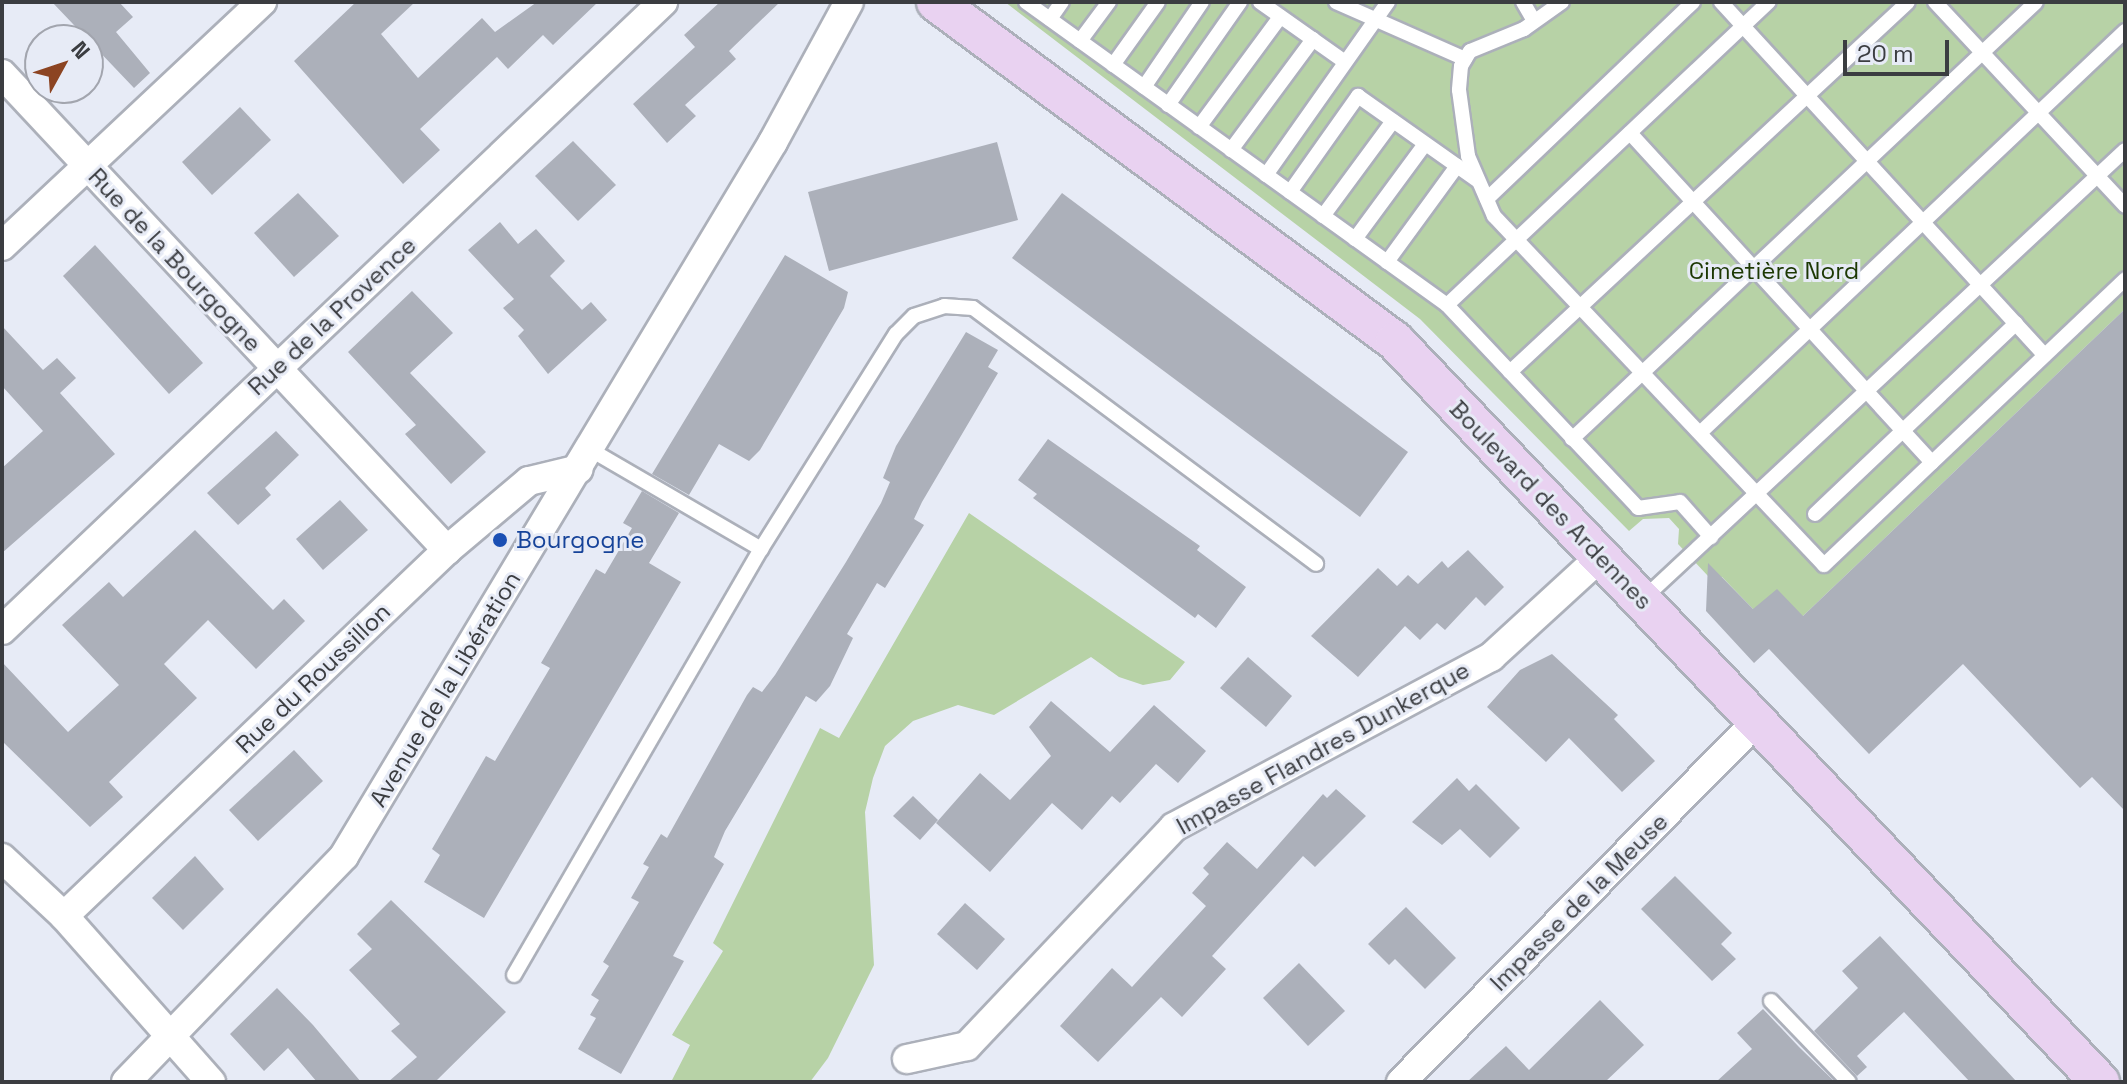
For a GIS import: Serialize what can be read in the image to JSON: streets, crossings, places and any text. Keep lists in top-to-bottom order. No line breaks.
{"streets":{"main road":["Boulevard des Ardennes"],"street":["Rue de la Bourgogne","Rue de la Provence","Rue du Roussillon","Avenue de la Libération","Impasse Flandres Dunkerque","Impasse de la Meuse"]},"crossings":[["Rue de la Bourgogne","Rue de la Provence"],["Rue de la Bourgogne","Rue du Roussillon"],["Boulevard des Ardennes","Impasse Flandres Dunkerque"],["Boulevard des Ardennes","Impasse de la Meuse"],["Rue du Roussillon","Avenue de la Libération"]],"parks":["Cimetière Nord"],"places":["Bourgogne"],"scale_bar":"20 m","north":"top right"}
